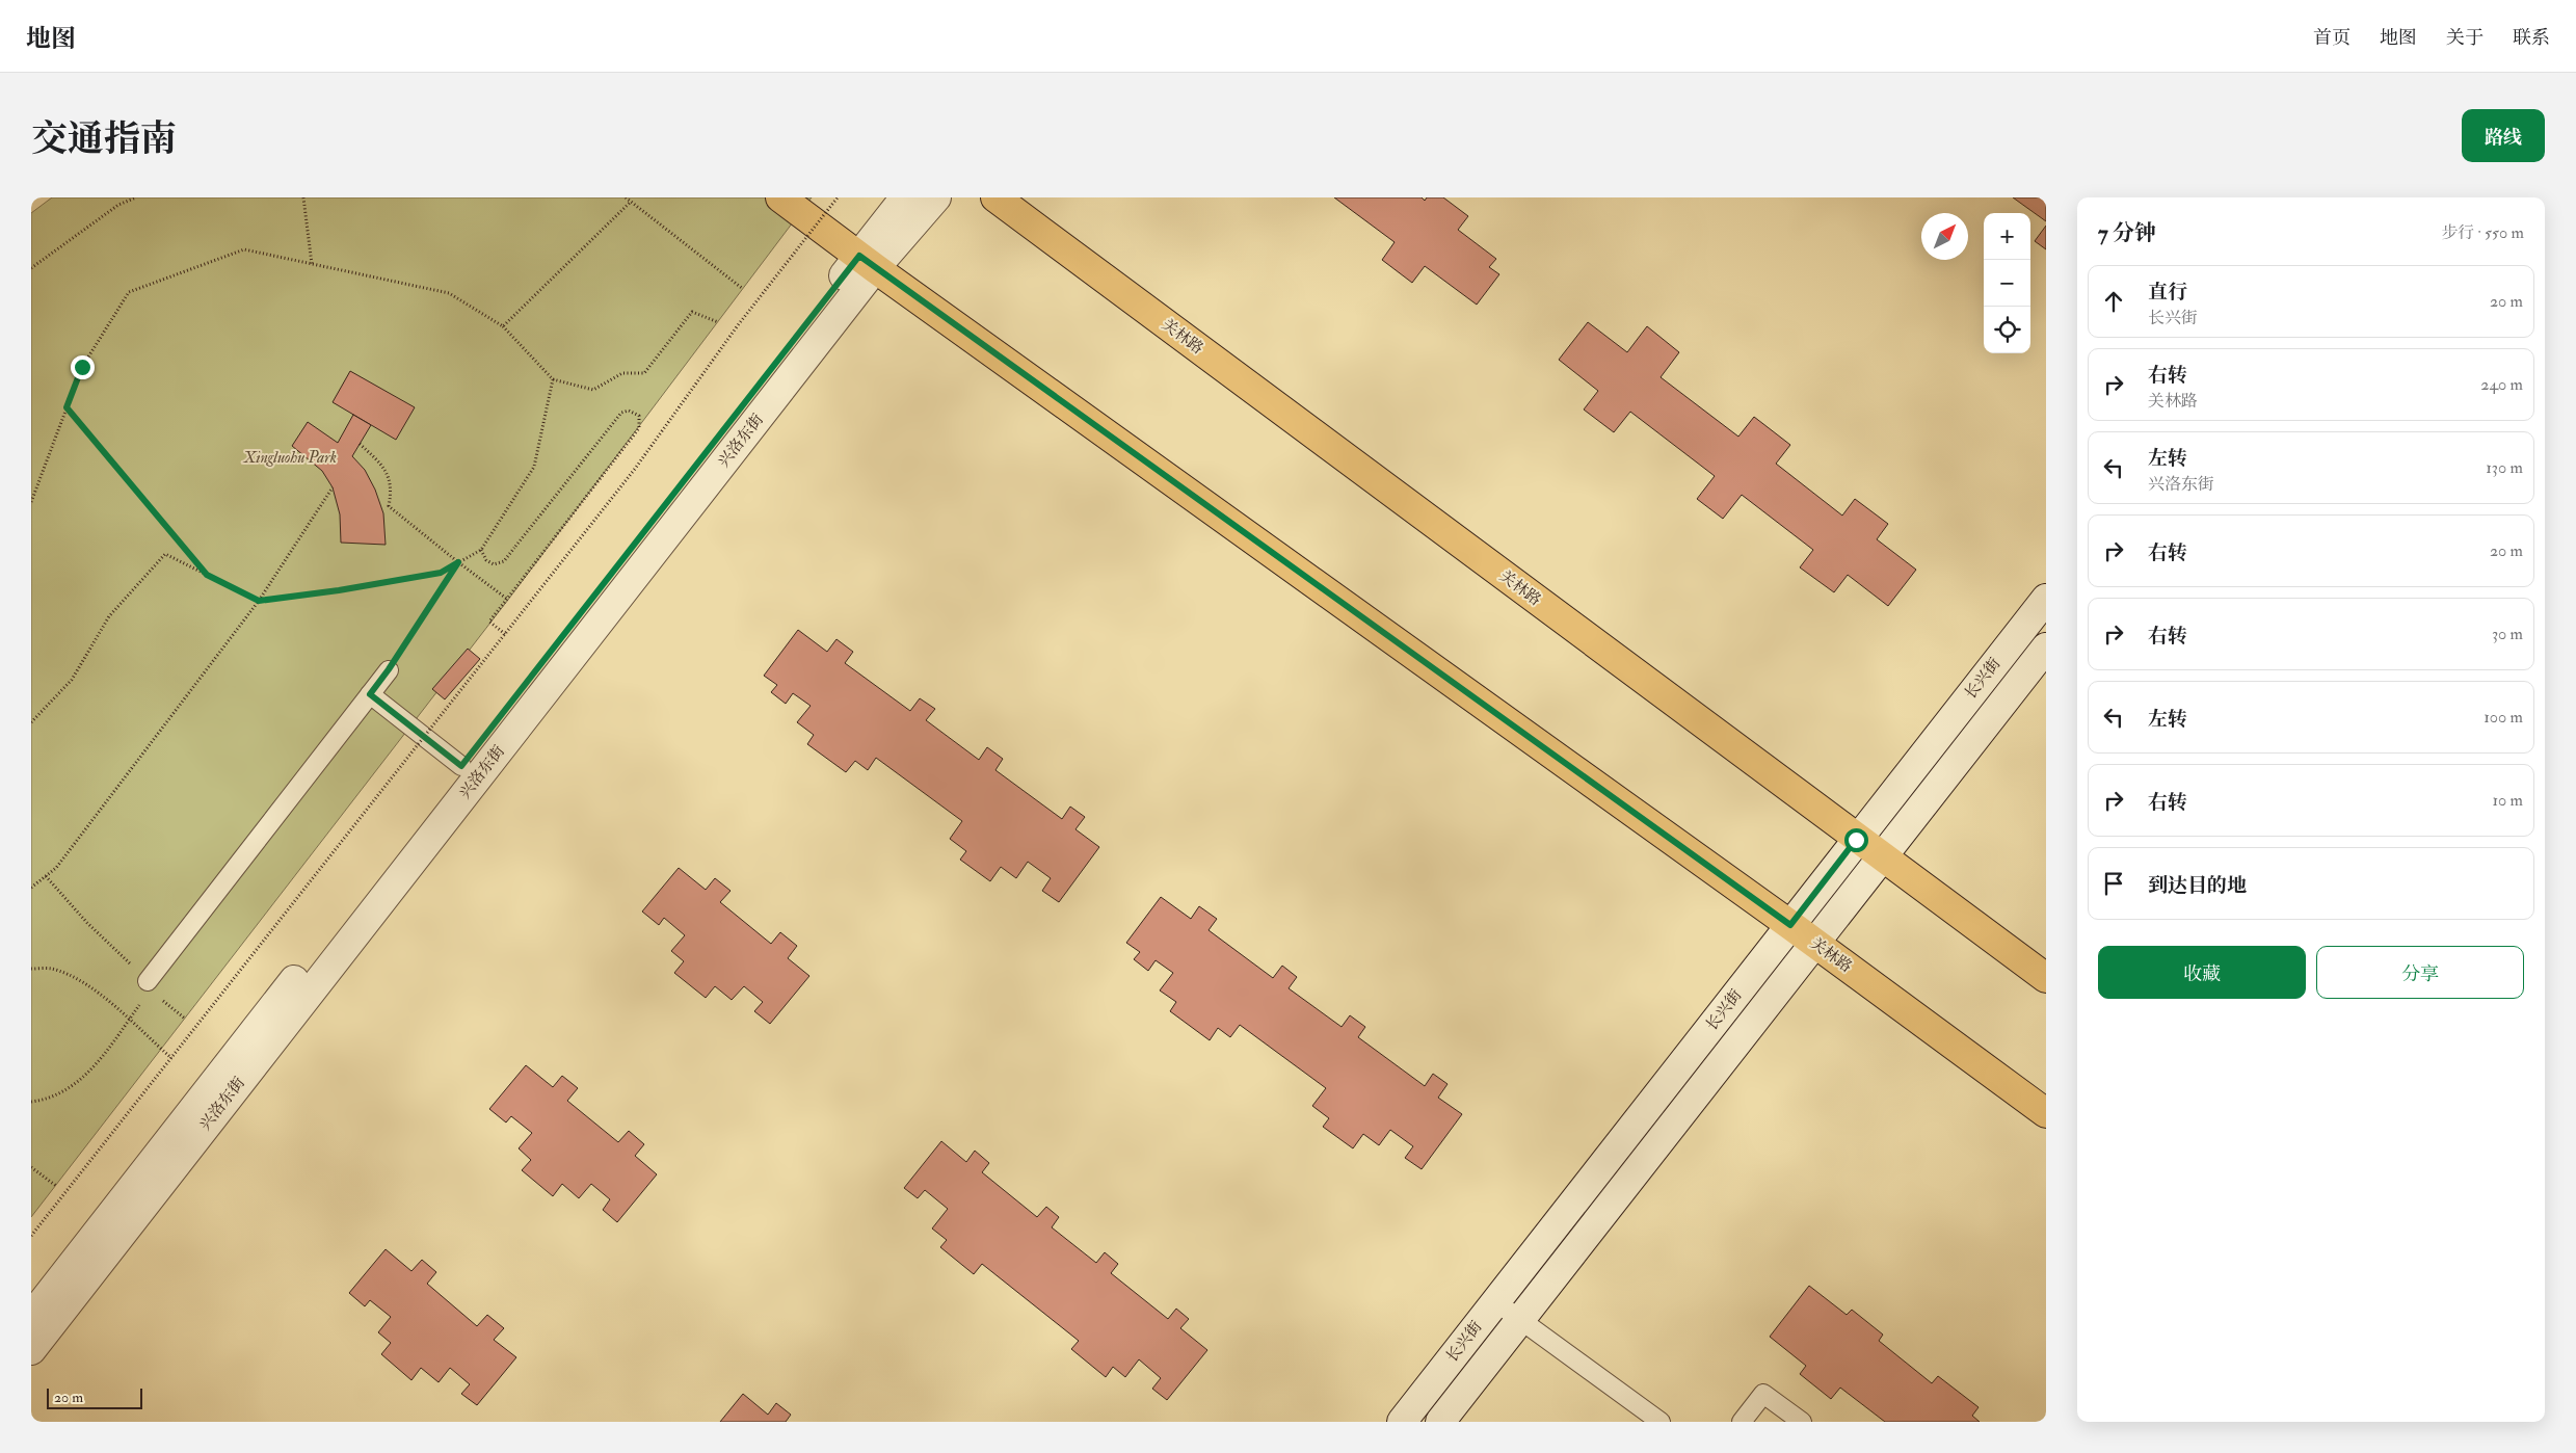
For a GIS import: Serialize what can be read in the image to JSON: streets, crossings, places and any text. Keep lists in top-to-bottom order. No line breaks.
{"streets":{"main road":["关林路"],"street":["兴洛东街","长兴街"]},"crossings":[["关林路","兴洛东街"],["关林路","长兴街"]],"parks":["Xingluohu Park"],"scale_bar":"20 m","north":"top right","page":{"header":"地图","nav":["首页","地图","关于","联系"],"title":"交通指南","buttons":["路线",["收藏","分享"]],"heading":["7 分钟","步行 · 550 m"],"map_buttons":["+","−"],"list":[["直行","长兴街","20 m"],["右转","关林路","240 m"],["左转","兴洛东街","130 m"],["右转","20 m"],["右转","30 m"],["左转","100 m"],["右转","10 m"],"到达目的地"],"scale":"20 m"}}
